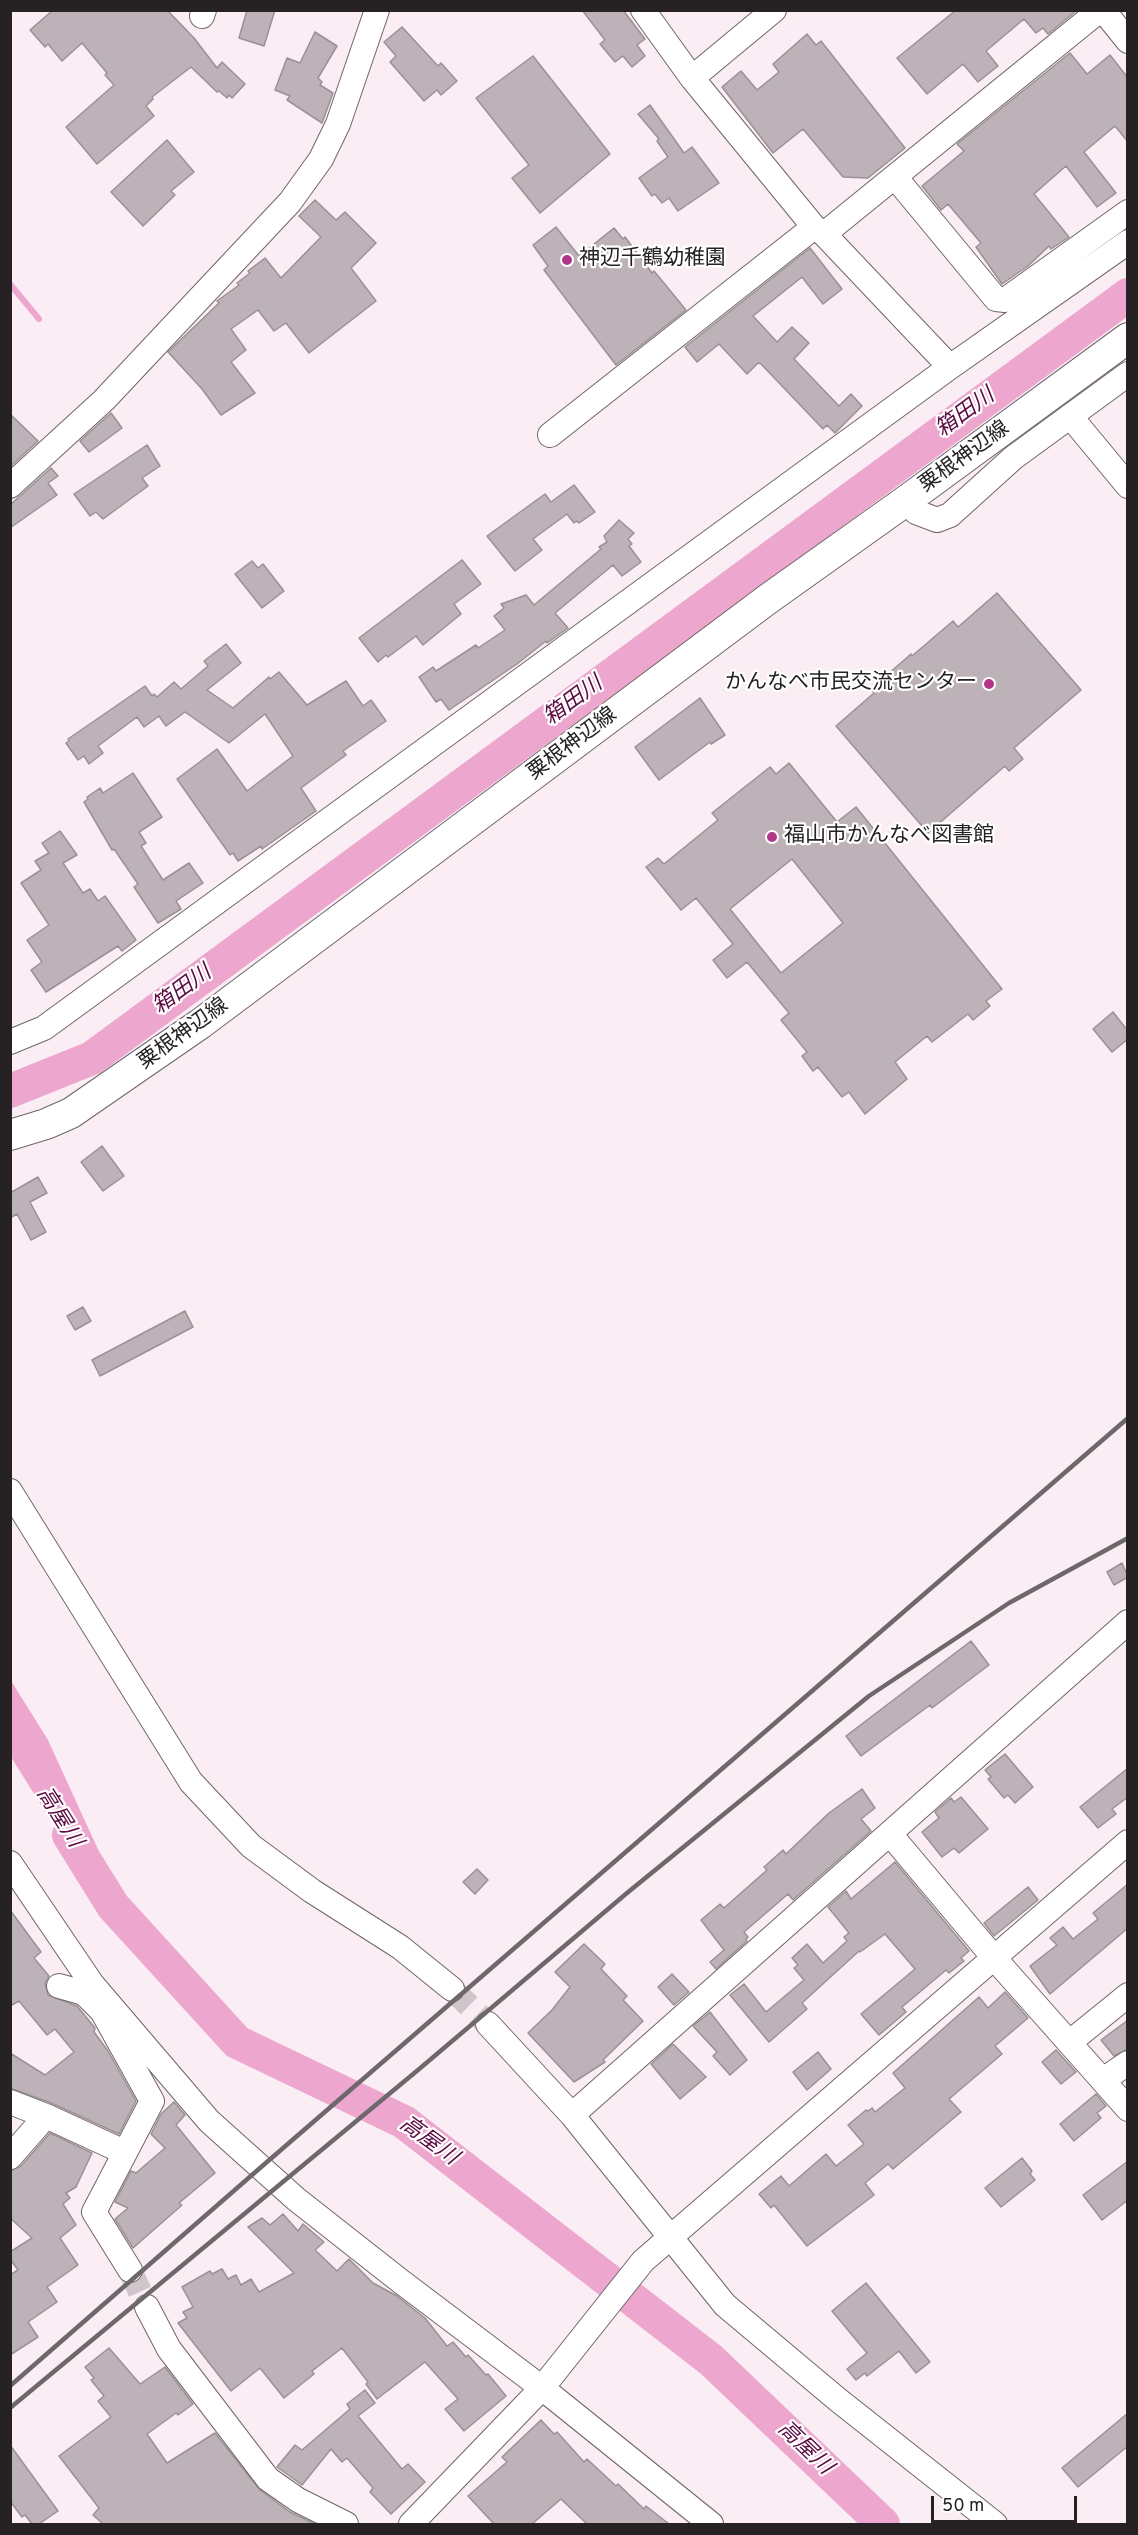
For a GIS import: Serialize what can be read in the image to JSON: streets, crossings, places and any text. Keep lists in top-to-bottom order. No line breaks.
{"streets":{"main road":["粟根神辺線"]},"water":["箱田川","高屋川"],"places":["神辺千鶴幼稚園","かんなべ市民交流センター","福山市かんなべ図書館"],"scale_bar":"50 m"}
